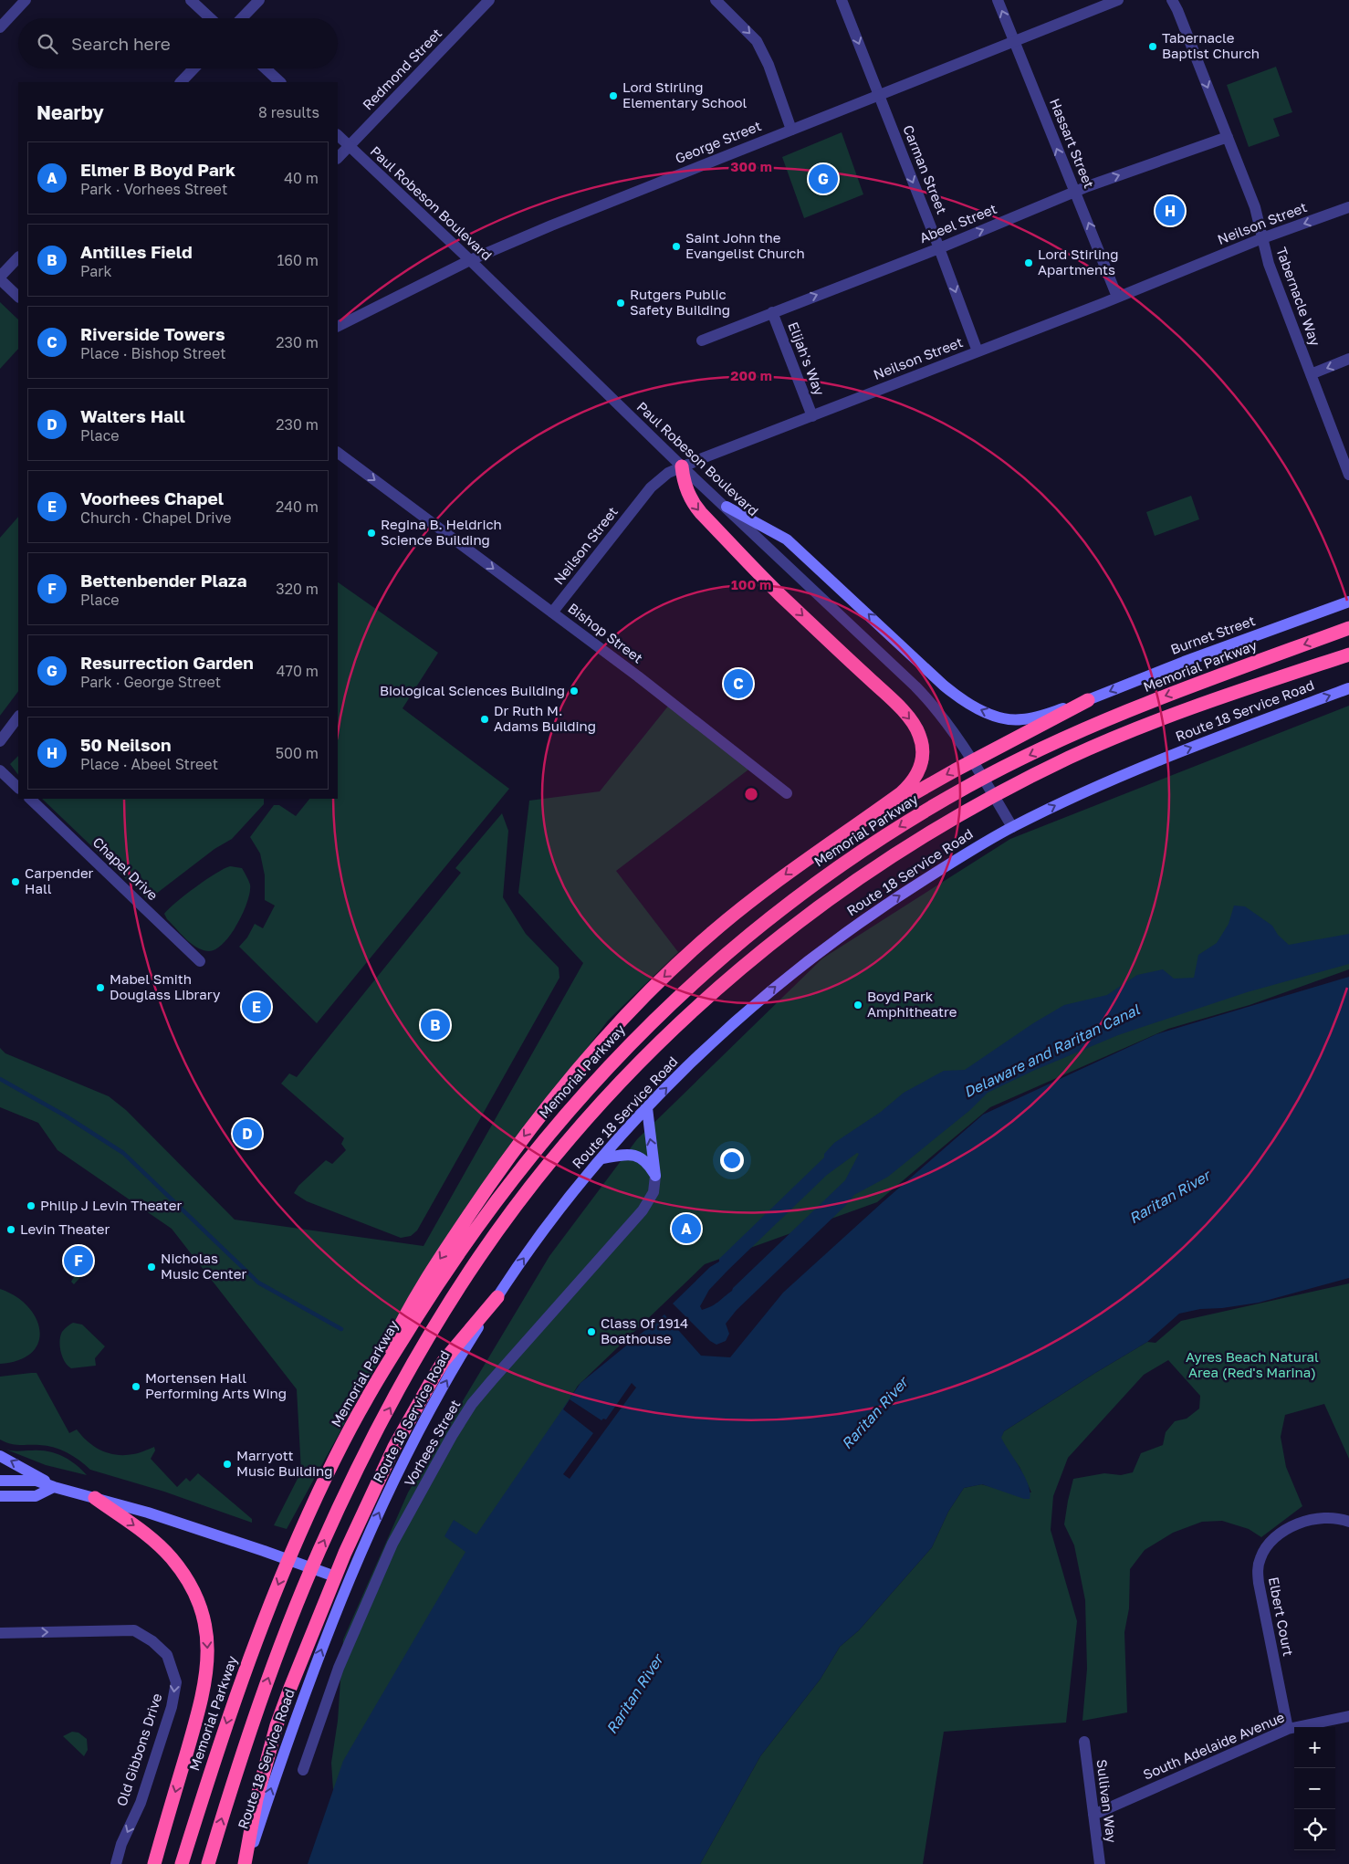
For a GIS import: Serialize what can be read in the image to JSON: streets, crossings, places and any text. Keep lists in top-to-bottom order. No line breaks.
{"streets":{"highway":["Memorial Parkway"],"main road":["Burnet Street","Route 18 Service Road"],"street":["Redmond Street","George Street","Hassart Street","Carman Street","Paul Robeson Boulevard","Abeel Street","Neilson Street","Tabernacle Way","Elijah's Way","Bishop Street","Chapel Drive","Vorhees Street","Elbert Court","South Adelaide Avenue","Old Gibbons Drive","Sullivan Way"]},"crossings":[["Redmond Street","Paul Robeson Boulevard"],["George Street","Hassart Street"],["George Street","Carman Street"],["George Street","Paul Robeson Boulevard"],["Hassart Street","Abeel Street"],["Hassart Street","Neilson Street"],["Carman Street","Abeel Street"],["Carman Street","Neilson Street"],["Paul Robeson Boulevard","Neilson Street"],["Paul Robeson Boulevard","Burnet Street"],["Paul Robeson Boulevard","Route 18 Service Road"],["Abeel Street","Tabernacle Way"],["Abeel Street","Elijah's Way"],["Neilson Street","Tabernacle Way"],["Neilson Street","Elijah's Way"],["Neilson Street","Bishop Street"],["Elbert Court","South Adelaide Avenue"],["South Adelaide Avenue","Sullivan Way"]],"one_way":["Hassart Street","Carman Street","Abeel Street","Bishop Street","Burnet Street","Route 18 Service Road"],"water":["Delaware and Raritan Canal","Raritan River"],"parks":["Ayres Beach Natural Area (Red's Marina)"],"places":["Tabernacle Baptist Church","Lord Stirling Elementary School","Saint John the Evangelist Church","Lord Stirling Apartments","Rutgers Public Safety Building","Regina B. Heldrich Science Building","Biological Sciences Building","Dr Ruth M. Adams Building","Carpender Hall","Mabel Smith Douglass Library","Boyd Park Amphitheatre","Philip J Levin Theater","Levin Theater","Nicholas Music Center","Class Of 1914 Boathouse","Mortensen Hall Performing Arts Wing","Marryott Music Building"],"page":{"search":"Search here","heading":["Nearby","8 results"],"list":[{"mark":"A","name":"Elmer B Boyd Park","note":"Park · Vorhees Street","value":"40 m"},{"mark":"B","name":"Antilles Field","note":"Park","value":"160 m"},{"mark":"C","name":"Riverside Towers","note":"Place · Bishop Street","value":"230 m"},{"mark":"D","name":"Walters Hall","note":"Place","value":"230 m"},{"mark":"E","name":"Voorhees Chapel","note":"Church · Chapel Drive","value":"240 m"},{"mark":"F","name":"Bettenbender Plaza","note":"Place","value":"320 m"},{"mark":"G","name":"Resurrection Garden","note":"Park · George Street","value":"470 m"},{"mark":"H","name":"50 Neilson","note":"Place · Abeel Street","value":"500 m"}],"pins":["G","H","C","E","B","D","A","F"],"map_buttons":["+","−"]},"rings":["300 m","200 m","100 m"]}
